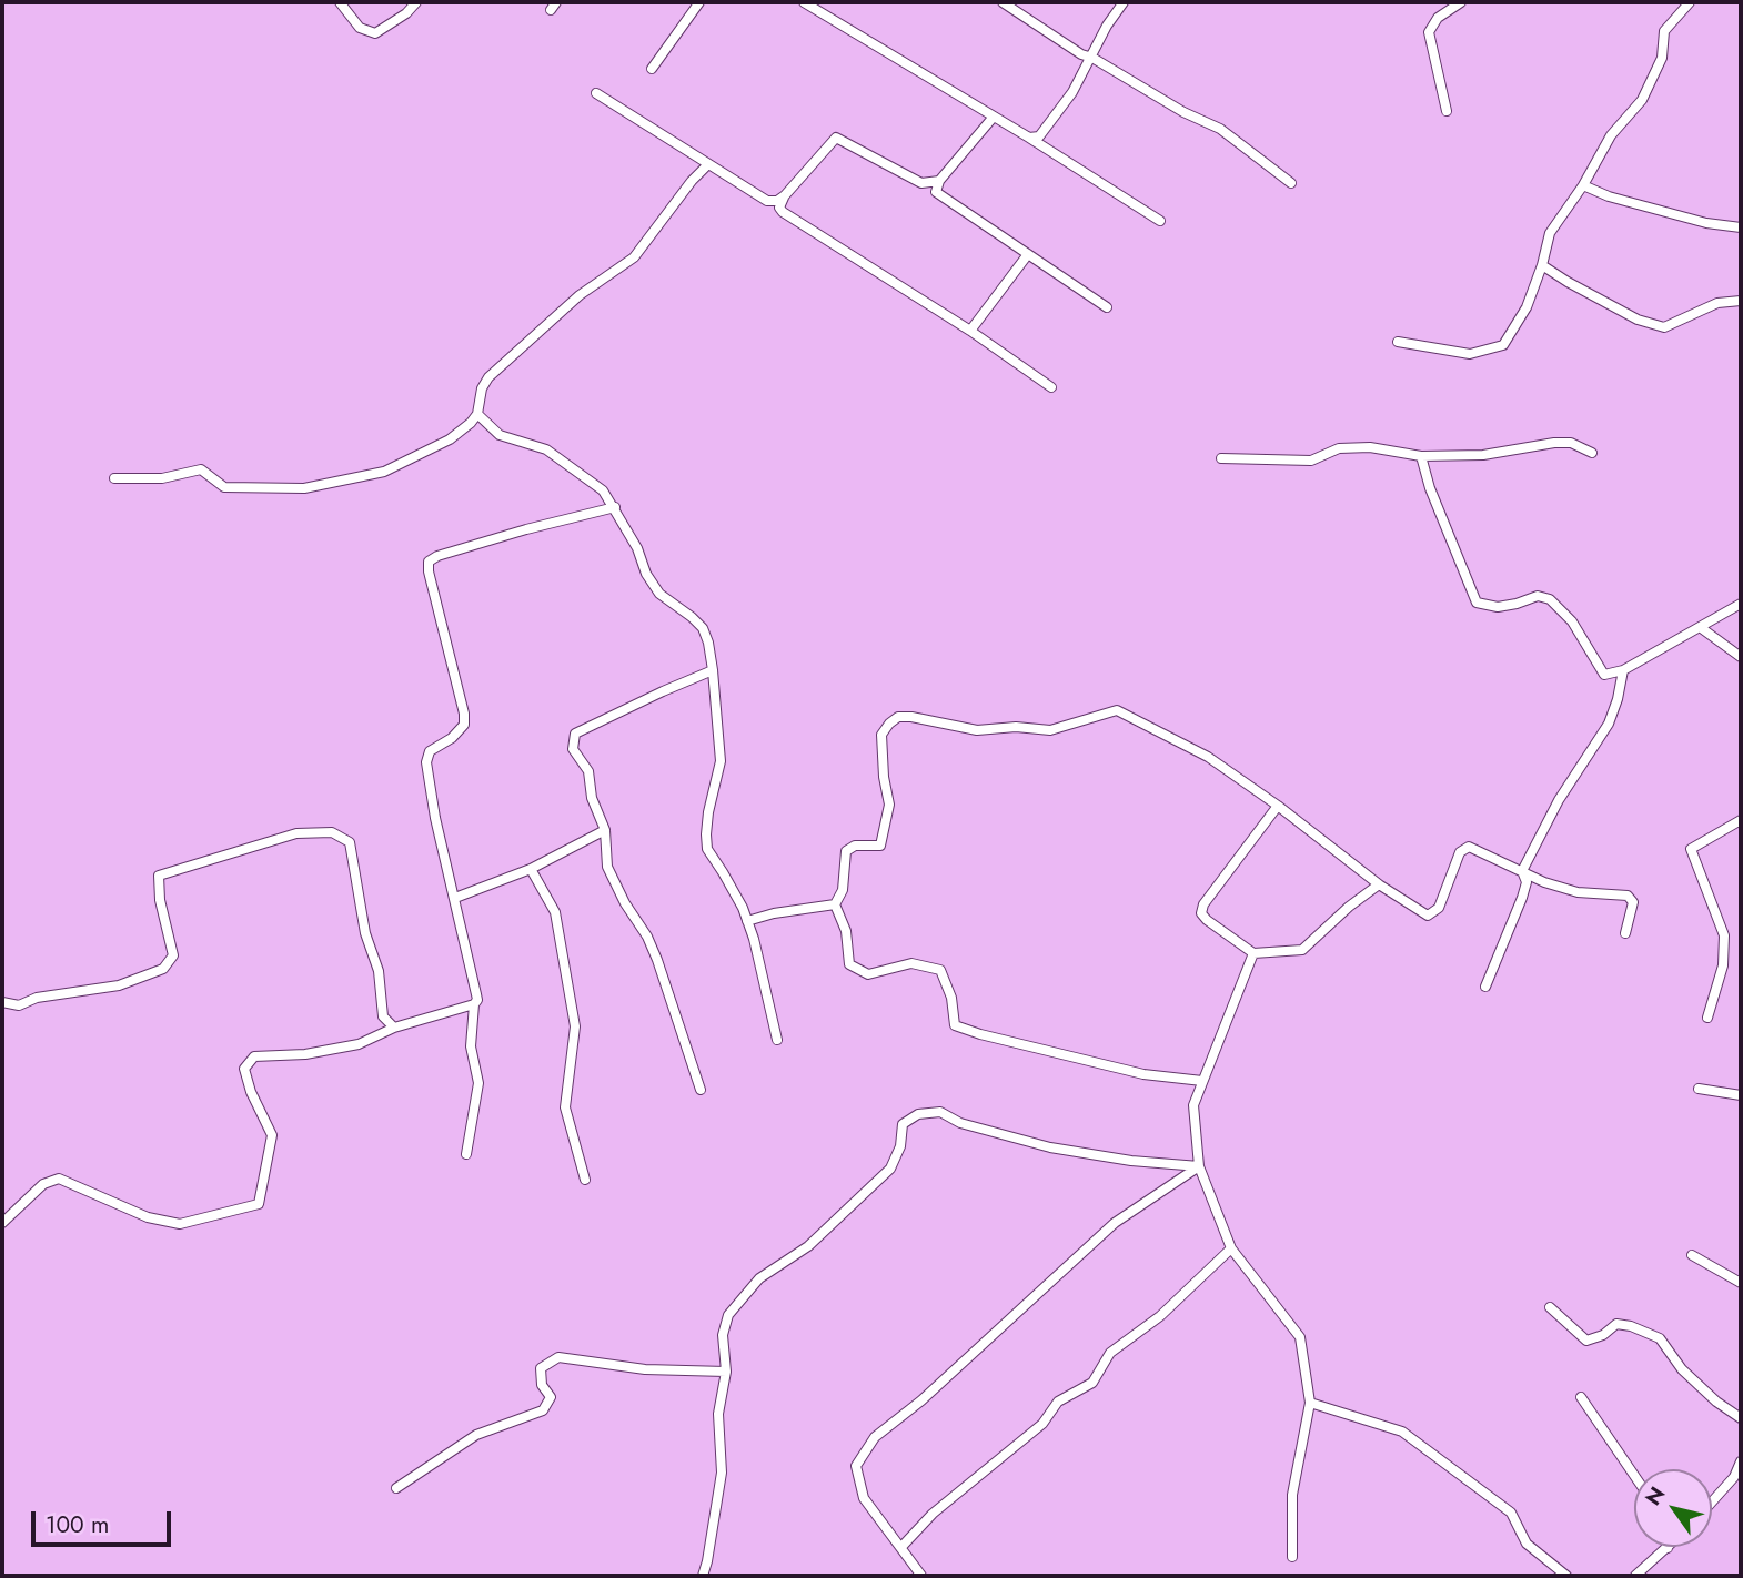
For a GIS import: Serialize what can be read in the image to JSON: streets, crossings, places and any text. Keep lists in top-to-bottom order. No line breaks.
{"scale_bar":"100 m","north":"top left"}
